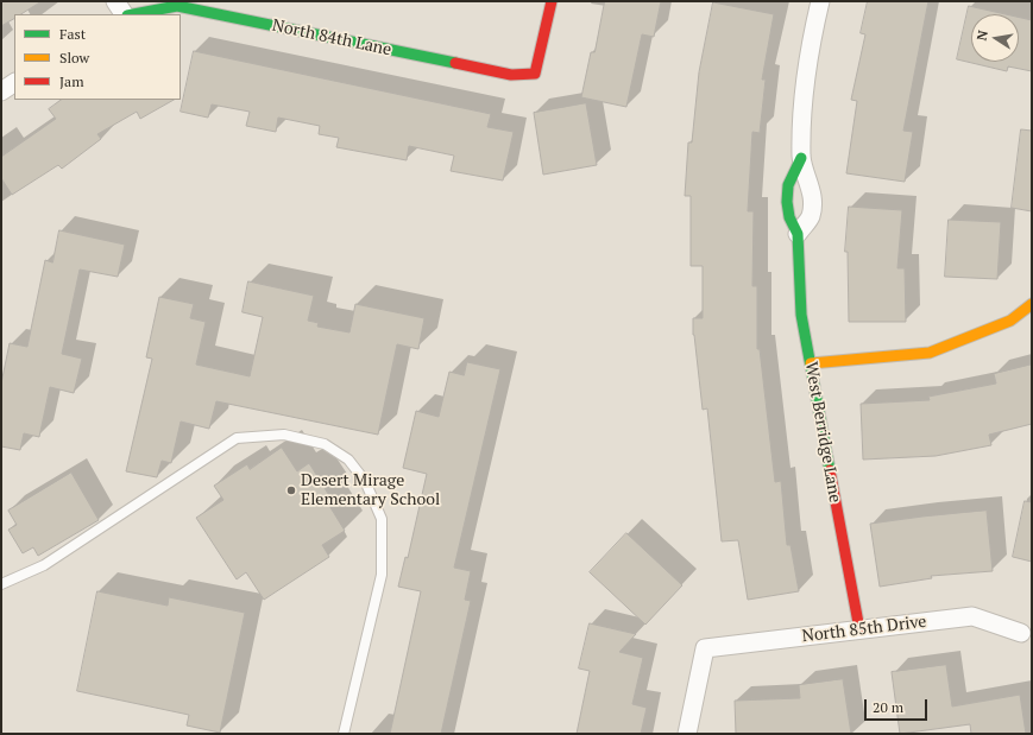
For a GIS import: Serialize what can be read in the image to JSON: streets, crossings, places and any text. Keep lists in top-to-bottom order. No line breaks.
{"streets":{"street":["North 84th Lane","West Berridge Lane","North 85th Drive"]},"crossings":[["West Berridge Lane","North 85th Drive"]],"places":["Desert Mirage Elementary School"],"legend":["Fast","Slow","Jam"],"scale_bar":"20 m","north":"left"}
